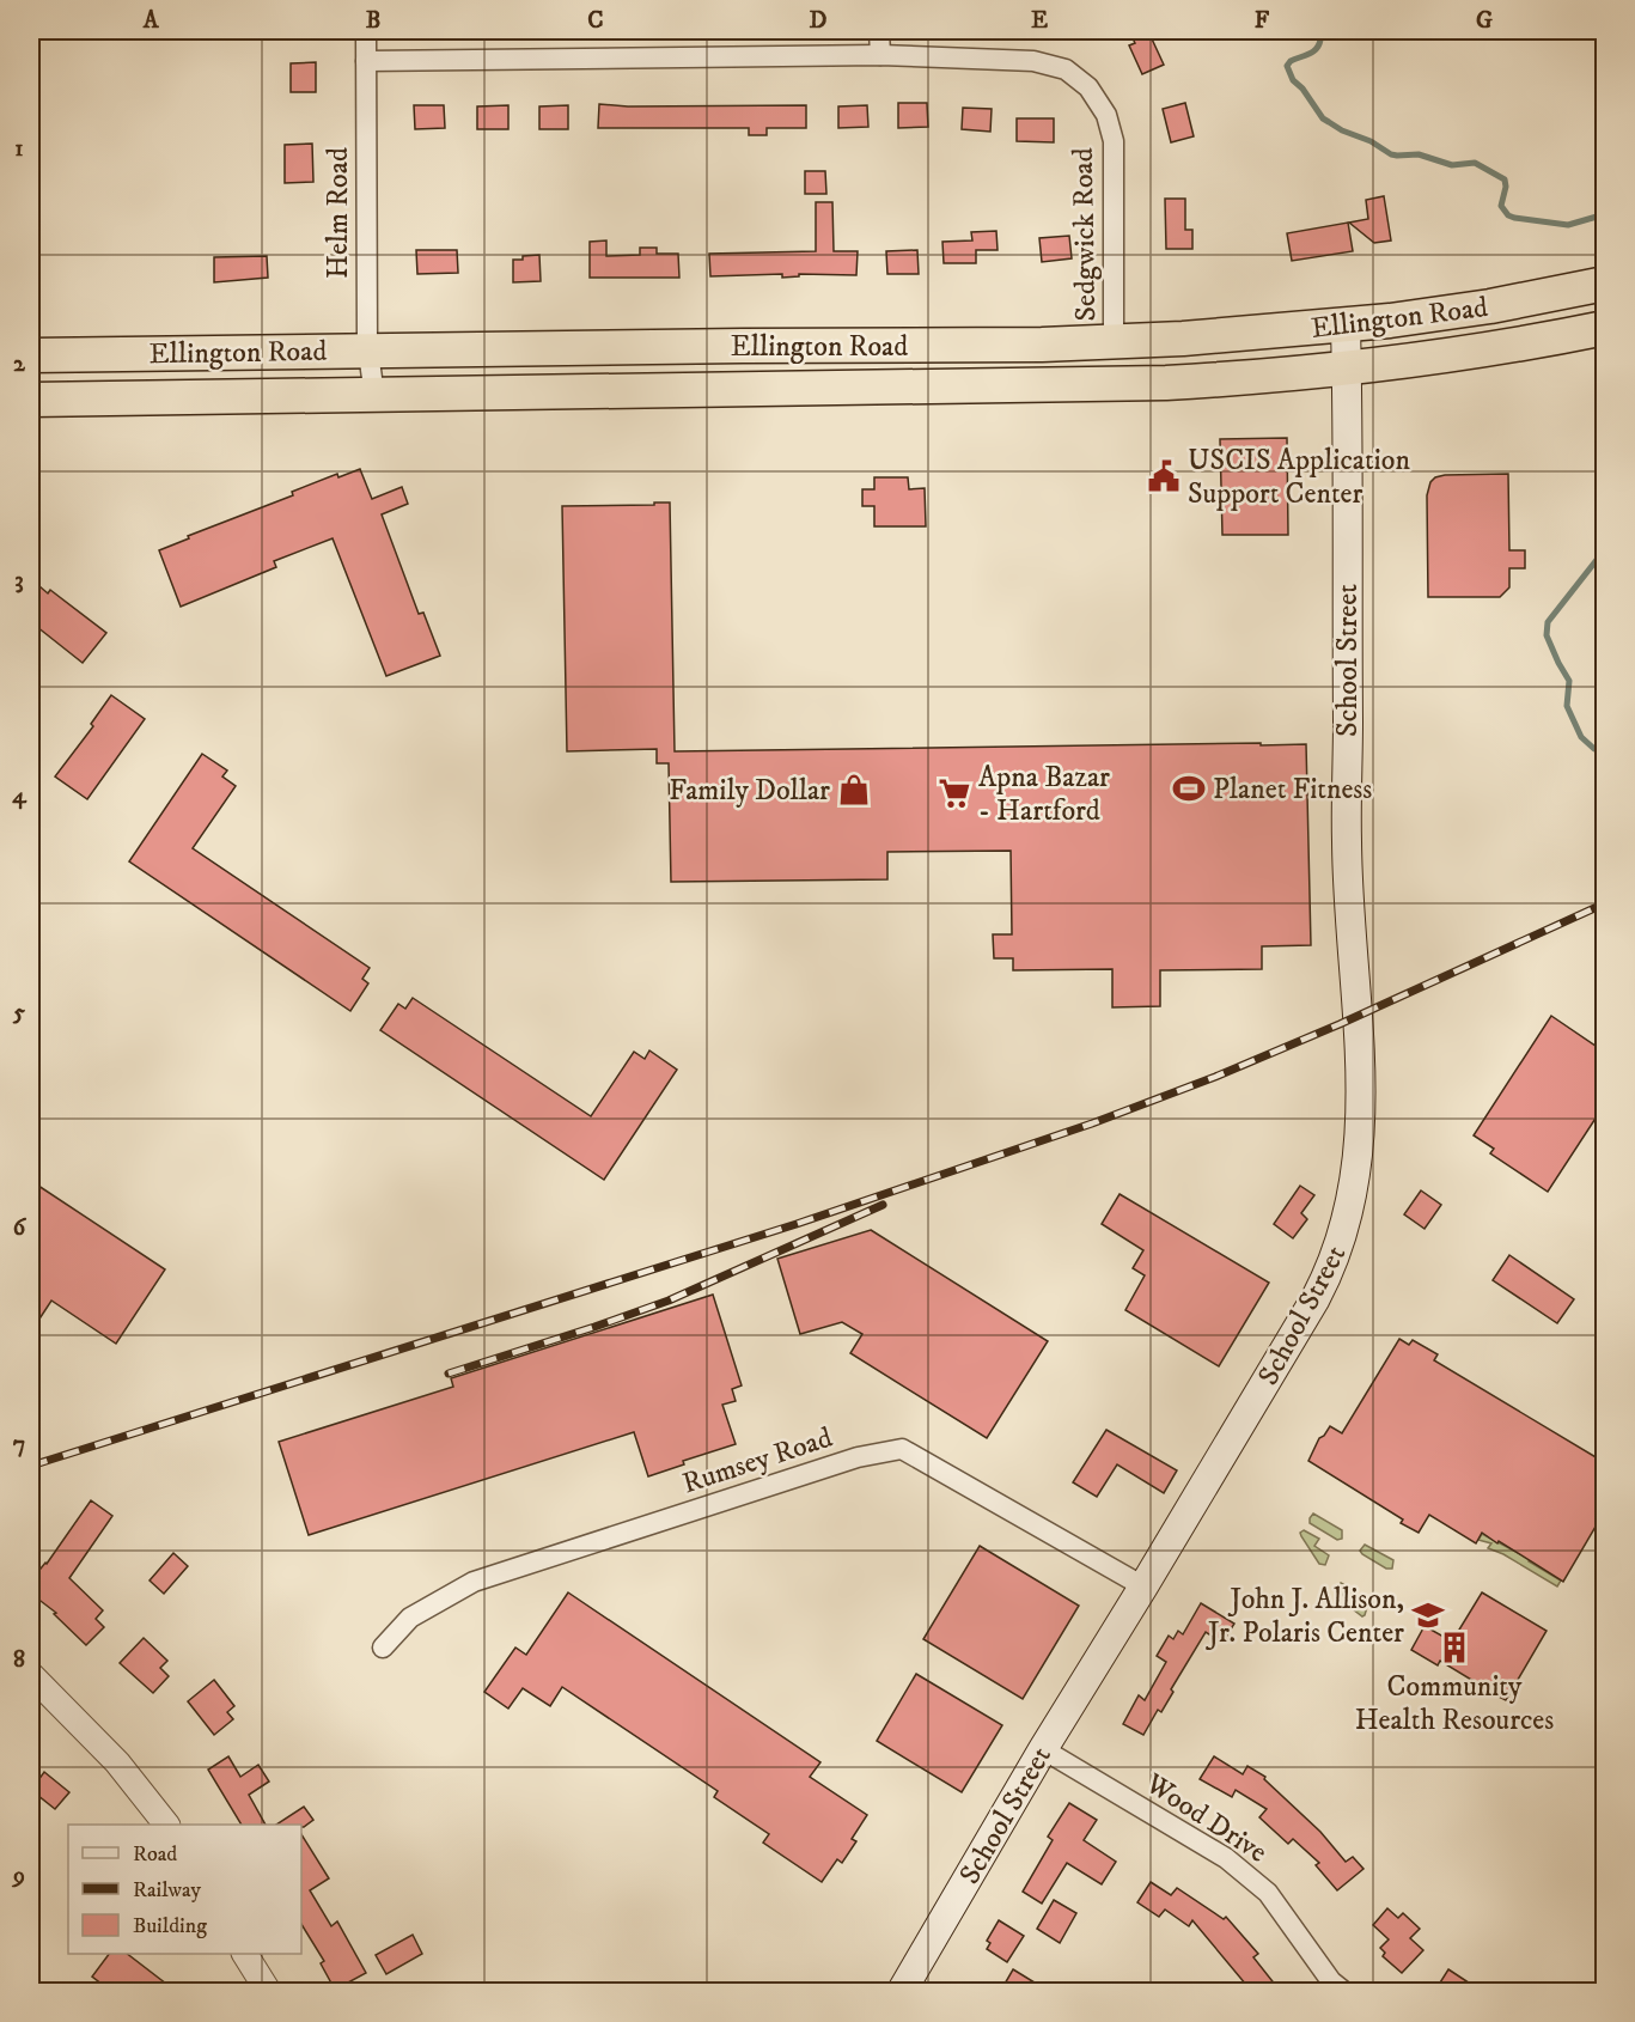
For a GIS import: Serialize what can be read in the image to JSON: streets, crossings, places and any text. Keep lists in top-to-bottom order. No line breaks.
{"streets":{"highway":["Ellington Road"],"main road":["School Street"],"street":["Helm Road","Sedgwick Road","Rumsey Road","Wood Drive"]},"crossings":[["Helm Road","Sedgwick Road"],["Helm Road","Ellington Road"],["Sedgwick Road","Ellington Road"],["Ellington Road","School Street"],["School Street","Rumsey Road"],["School Street","Wood Drive"]],"places":{"public building":["USCIS Application Support Center"],"sports":["Planet Fitness"],"shop":["Family Dollar"],"supermarket":["Apna Bazar - Hartford"],"school or university":["John J. Allison, Jr. Polaris Center"],"building":["Community Health Resources"]},"legend":["Road","Railway","Building"],"grid":{"columns":["A","B","C","D","E","F","G"],"rows":["1","2","3","4","5","6","7","8","9"]}}
